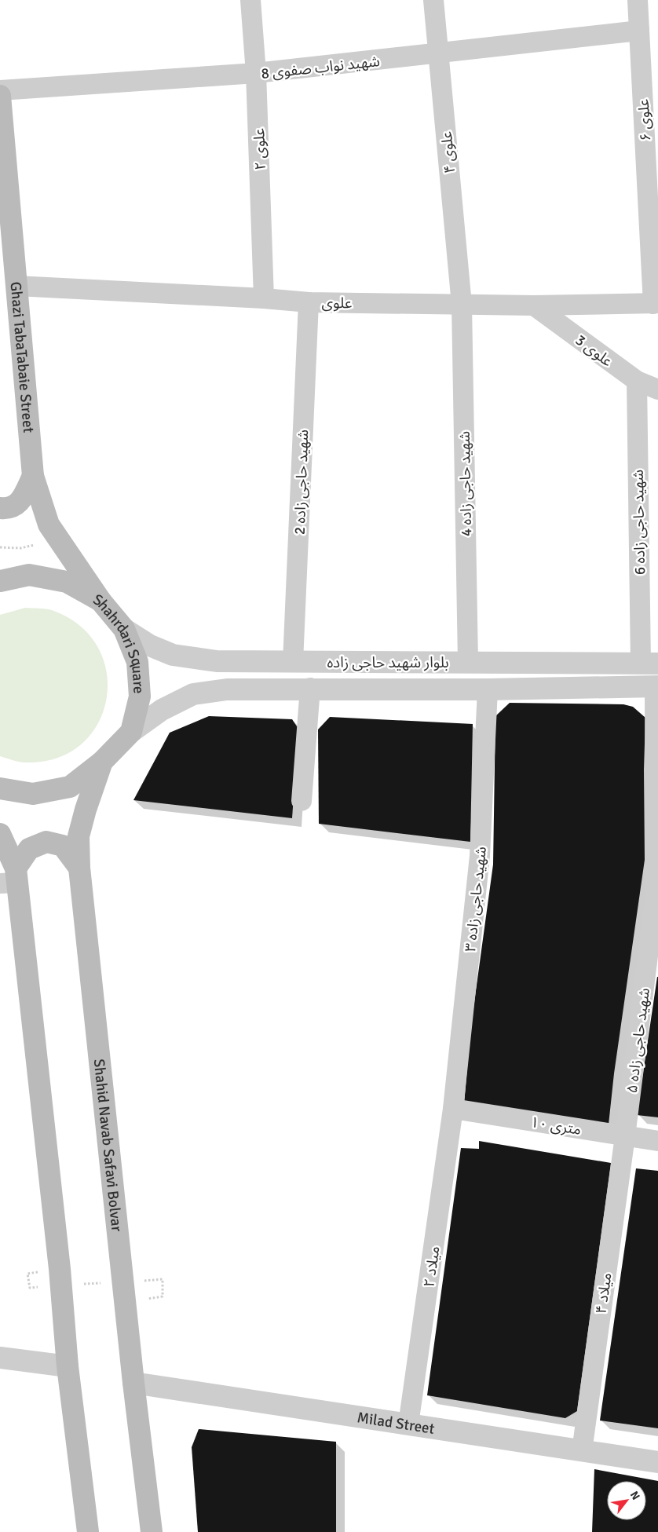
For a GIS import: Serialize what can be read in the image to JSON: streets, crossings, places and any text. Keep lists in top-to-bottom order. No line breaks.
{"streets":{"main road":["Ghazi TabaTabaie Street","Shahrdari Square","Shahid Navab Safavi Bolvar"],"street":["شهید نواب صفوی 8","علوی ۶","علوی ۲","علوی ۴","علوی","علوی 3","شهید حاجی زاده 2","شهید حاجی زاده 4","شهید حاجی زاده 6","بلوار شهید حاجی زاده","شهید حاجی زاده ۳","شهید حاجی زاده ۵","۱۰ متری","میلاد ۲","میلاد ۴","Milad Street"]},"crossings":[["شهید نواب صفوی 8","علوی ۶"],["شهید نواب صفوی 8","علوی ۲"],["شهید نواب صفوی 8","علوی ۴"],["علوی ۶","علوی"],["علوی ۲","علوی"],["علوی ۴","علوی"],["علوی ۴","شهید حاجی زاده 4"],["علوی","علوی 3"],["علوی","Ghazi TabaTabaie Street"],["علوی","شهید حاجی زاده 2"],["علوی","شهید حاجی زاده 4"],["علوی 3","شهید حاجی زاده 6"],["Ghazi TabaTabaie Street","Shahrdari Square"],["شهید حاجی زاده 2","بلوار شهید حاجی زاده"],["شهید حاجی زاده 4","بلوار شهید حاجی زاده"],["شهید حاجی زاده 6","بلوار شهید حاجی زاده"],["Shahrdari Square","بلوار شهید حاجی زاده"],["بلوار شهید حاجی زاده","شهید حاجی زاده ۳"],["بلوار شهید حاجی زاده","شهید حاجی زاده ۵"],["شهید حاجی زاده ۳","۱۰ متری"],["شهید حاجی زاده ۳","میلاد ۲"],["شهید حاجی زاده ۵","۱۰ متری"],["شهید حاجی زاده ۵","میلاد ۴"],["۱۰ متری","میلاد ۲"],["۱۰ متری","میلاد ۴"],["Shahid Navab Safavi Bolvar","Milad Street"],["میلاد ۲","Milad Street"],["میلاد ۴","Milad Street"]],"north":"top right"}
